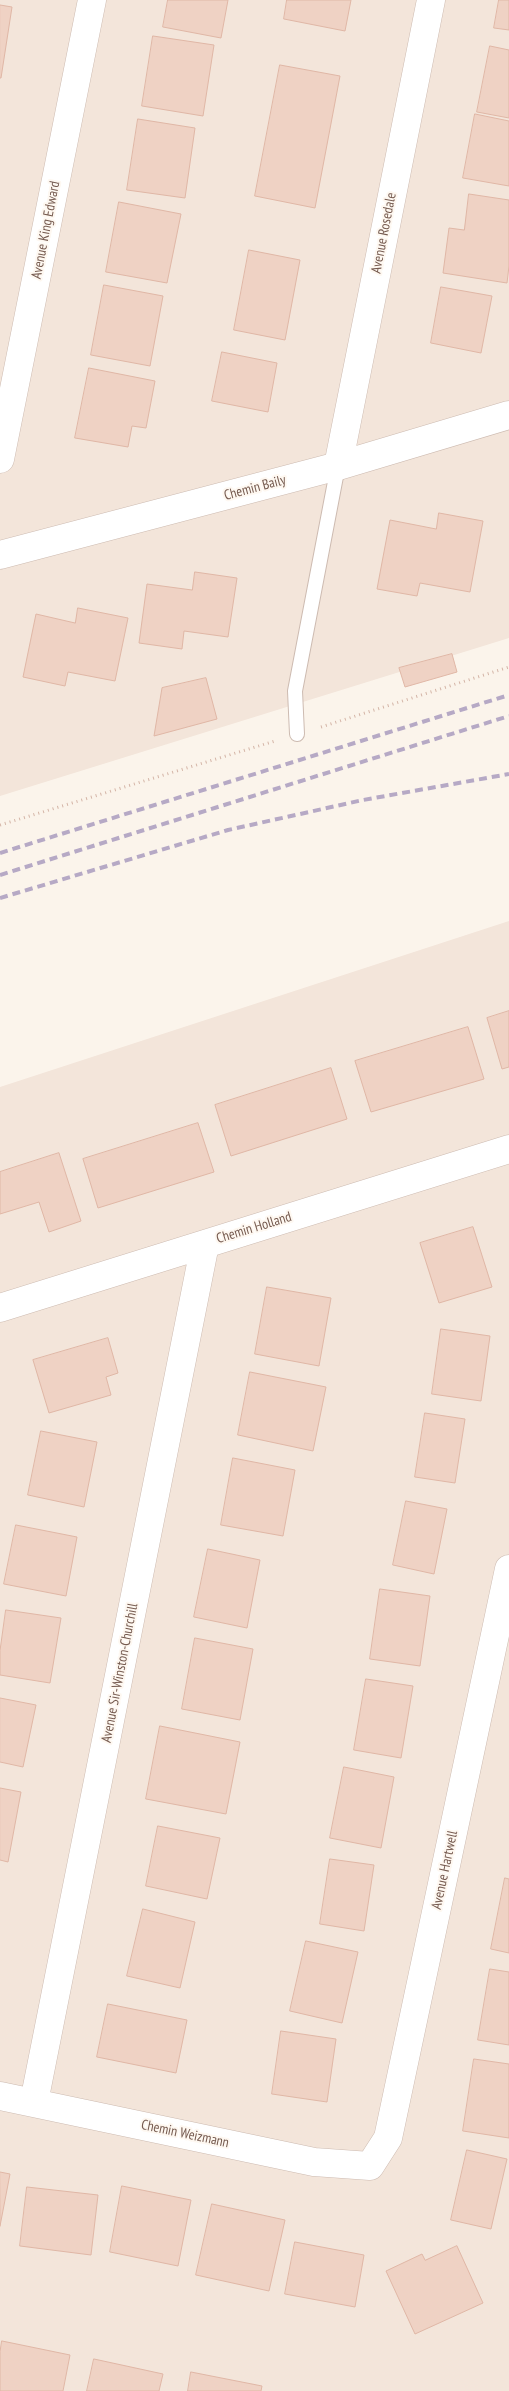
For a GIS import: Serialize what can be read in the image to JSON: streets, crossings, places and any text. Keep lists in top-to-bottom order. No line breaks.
{"streets":{"street":["Avenue King Edward","Avenue Rosedale","Chemin Baily","Chemin Holland","Avenue Sir-Winston-Churchill","Avenue Hartwell","Chemin Weizmann"]},"crossings":[["Avenue Rosedale","Chemin Baily"],["Chemin Holland","Avenue Sir-Winston-Churchill"],["Avenue Sir-Winston-Churchill","Chemin Weizmann"],["Avenue Hartwell","Chemin Weizmann"]]}
